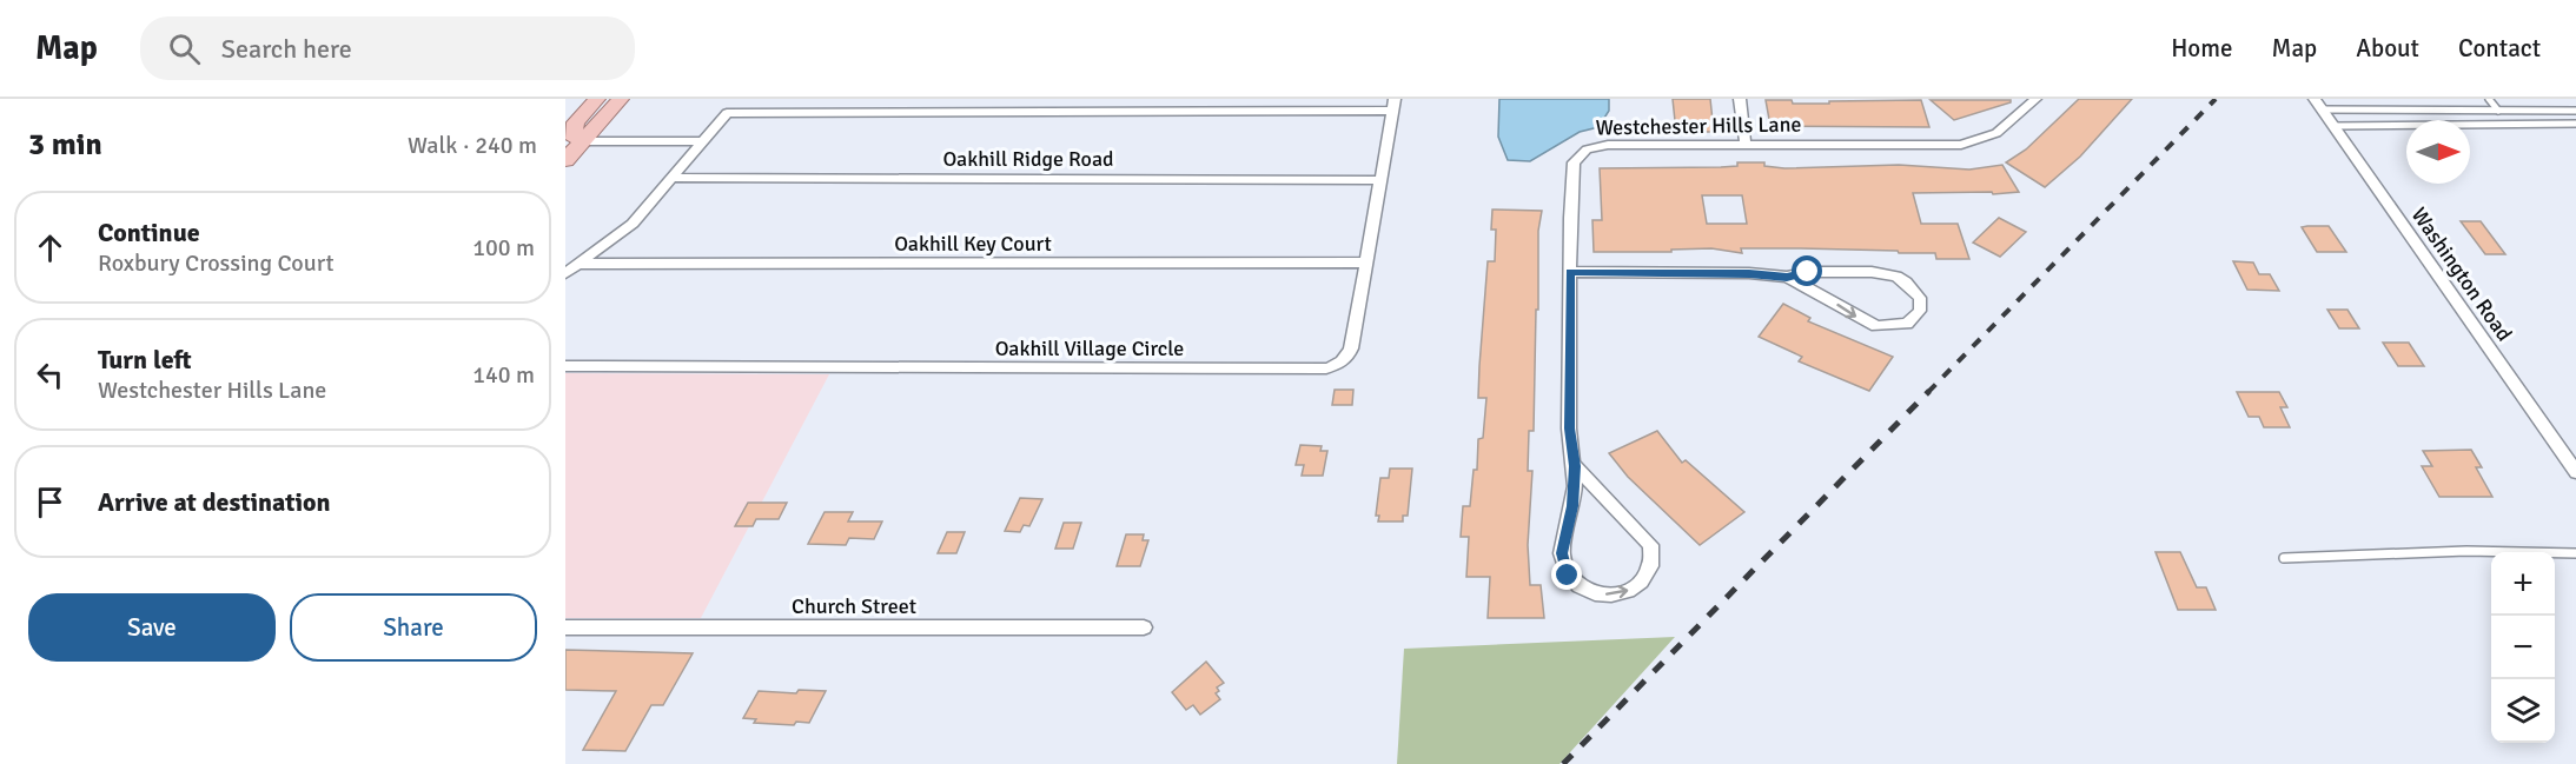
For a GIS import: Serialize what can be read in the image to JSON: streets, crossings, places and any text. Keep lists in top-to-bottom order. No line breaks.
{"streets":{"street":["Westchester Hills Lane","Oakhill Ridge Road","Oakhill Key Court","Washington Road","Oakhill Village Circle","Church Street"]},"crossings":[["Oakhill Ridge Road","Oakhill Village Circle"],["Oakhill Key Court","Oakhill Village Circle"]],"north":"right","page":{"header":"Map","search":"Search here","nav":["Home","Map","About","Contact"],"heading":["3 min","Walk · 240 m"],"list":[["Continue","Roxbury Crossing Court","100 m"],["Turn left","Westchester Hills Lane","140 m"],"Arrive at destination"],"map_buttons":["+","−"],"buttons":["Save","Share"]}}
